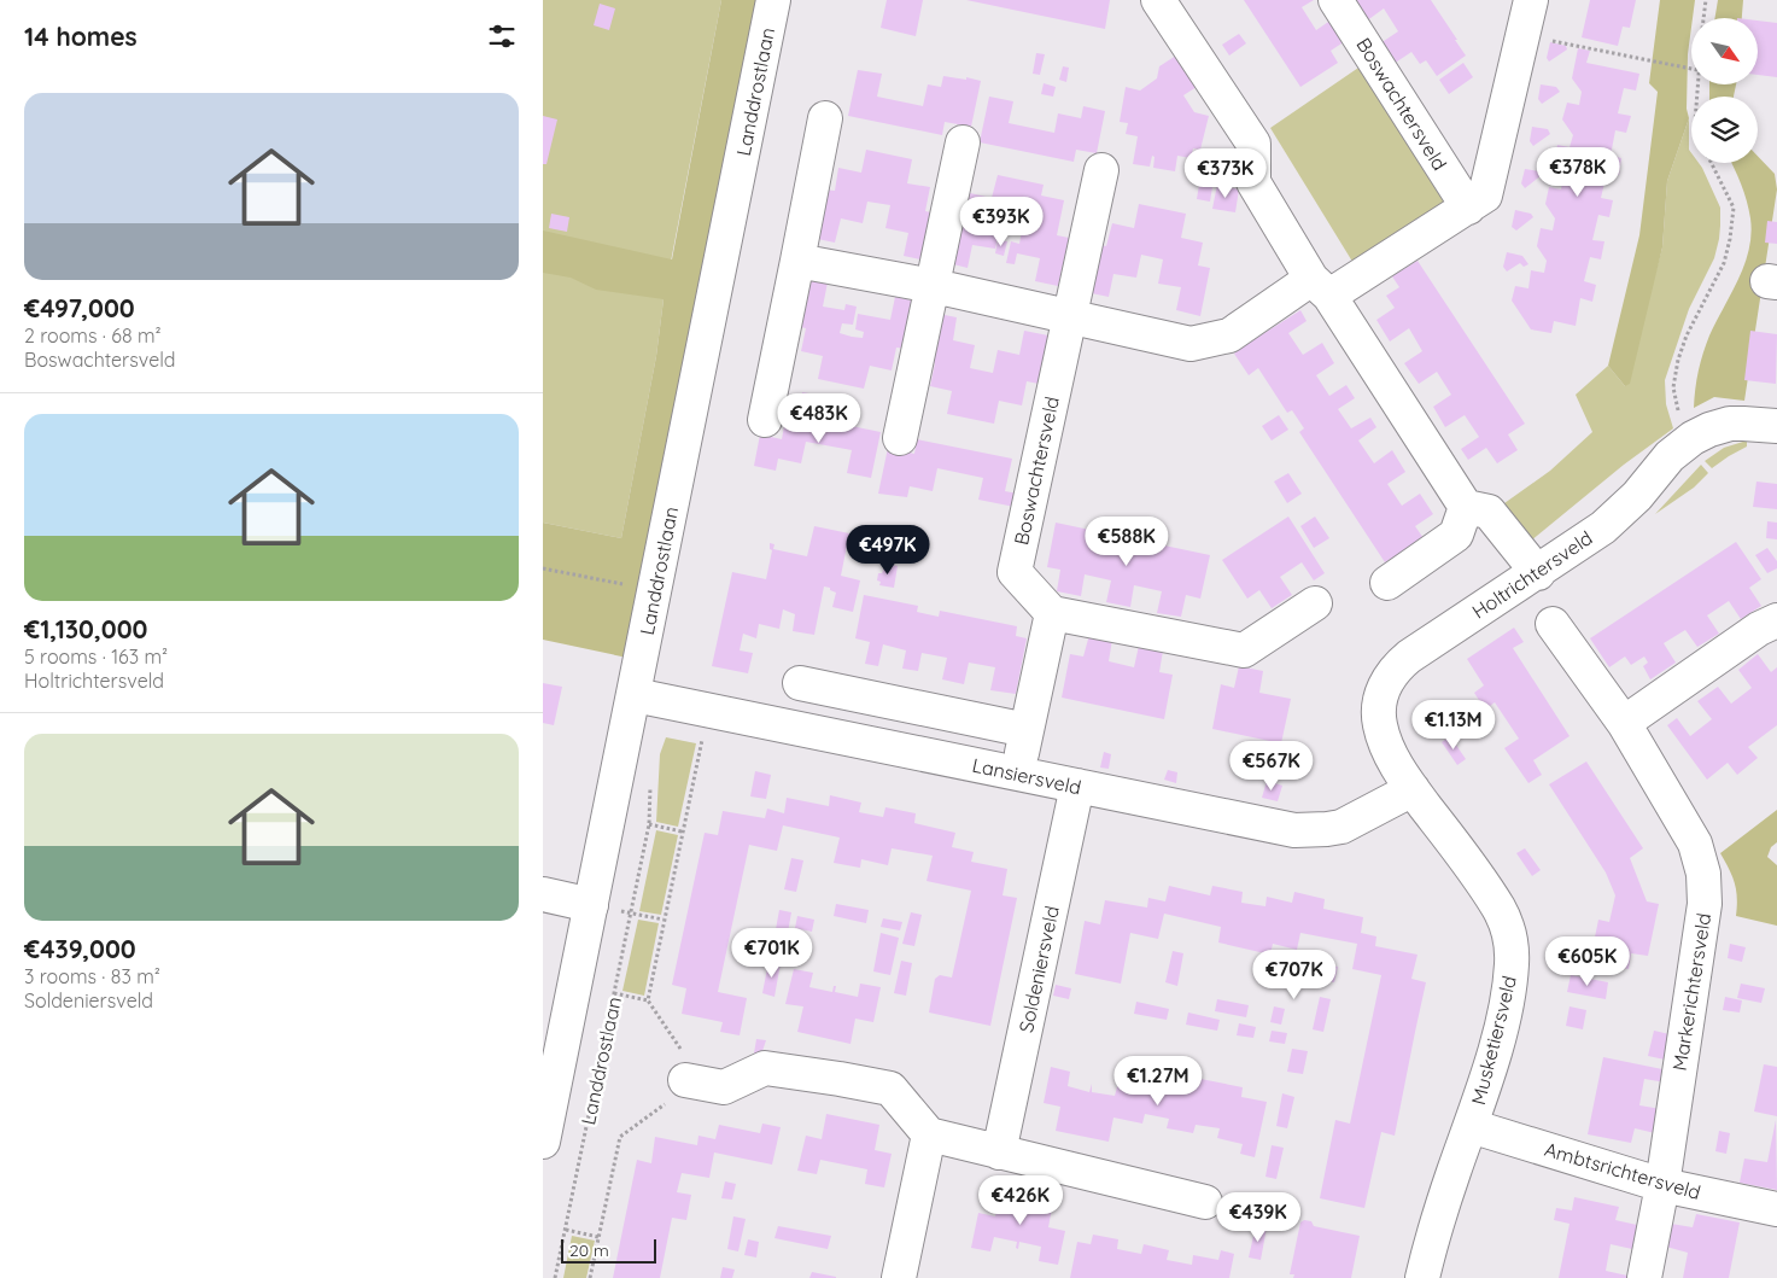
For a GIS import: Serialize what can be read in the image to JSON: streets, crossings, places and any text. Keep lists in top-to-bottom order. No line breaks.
{"streets":{"street":["Landdrostlaan","Boswachtersveld","Holtrichtersveld","Lansiersveld","Soldeniersveld","Markerichtersveld","Musketiersveld","Ambtsrichtersveld"]},"crossings":[["Landdrostlaan","Lansiersveld"],["Holtrichtersveld","Lansiersveld"],["Holtrichtersveld","Musketiersveld"],["Lansiersveld","Soldeniersveld"],["Lansiersveld","Musketiersveld"],["Markerichtersveld","Ambtsrichtersveld"],["Musketiersveld","Ambtsrichtersveld"]],"scale_bar":"20 m","north":"bottom right","page":{"heading":"14 homes","list":[{"name":"€497,000","note":"2 rooms · 68 m² · Boswachtersveld"},{"name":"€1,130,000","note":"5 rooms · 163 m² · Holtrichtersveld"},{"name":"€439,000","note":"3 rooms · 83 m² · Soldeniersveld"}],"price":["€378K","€373K","€393K","€483K","€588K","€497K","€1.13M","€567K","€701K","€605K","€707K","€1.27M","€426K","€439K"],"scale":"20 m"}}
